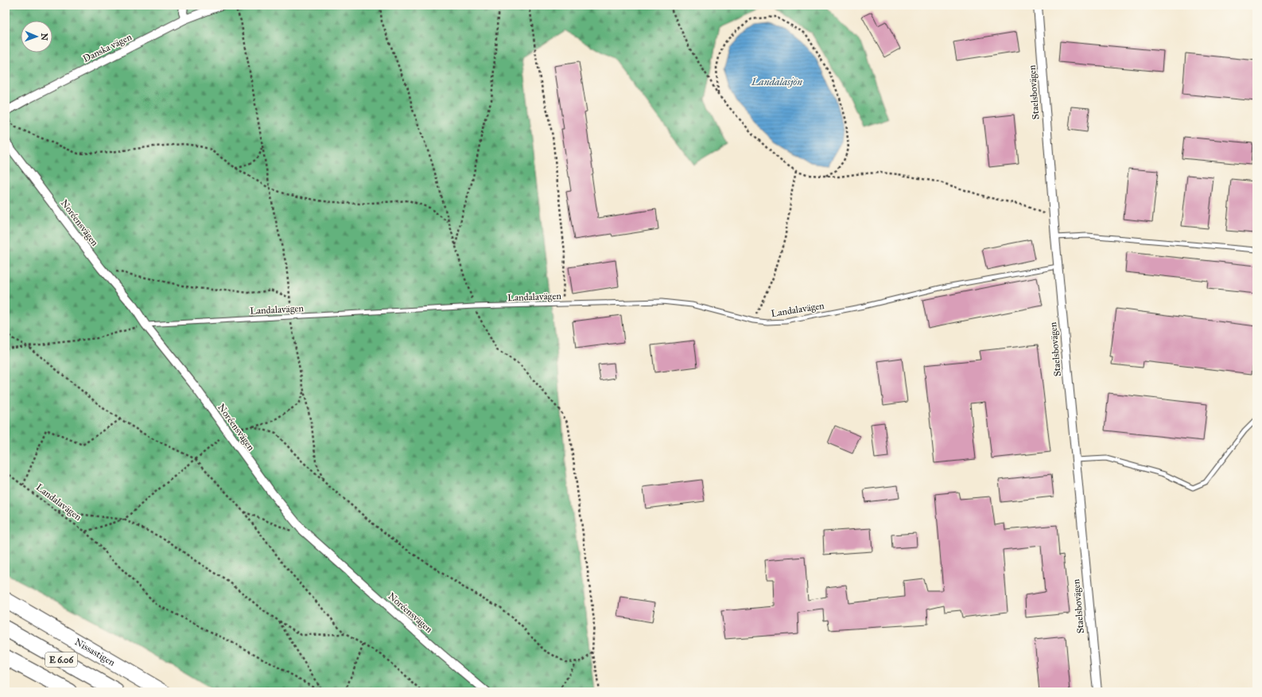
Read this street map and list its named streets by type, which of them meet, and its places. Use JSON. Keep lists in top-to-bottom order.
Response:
{
  "streets": {
    "highway": ["Nissastigen", "E 6.06"],
    "street": ["Danska vägen", "Staelsbovägen", "Noréensvägen"],
    "lane": ["Landalavägen"]
  },
  "crossings": [
    ["Staelsbovägen", "Landalavägen"],
    ["Noréensvägen", "Landalavägen"],
    ["Nissastigen", "E 6.06"]
  ],
  "water": ["Landalasjön"],
  "north": "right"
}
